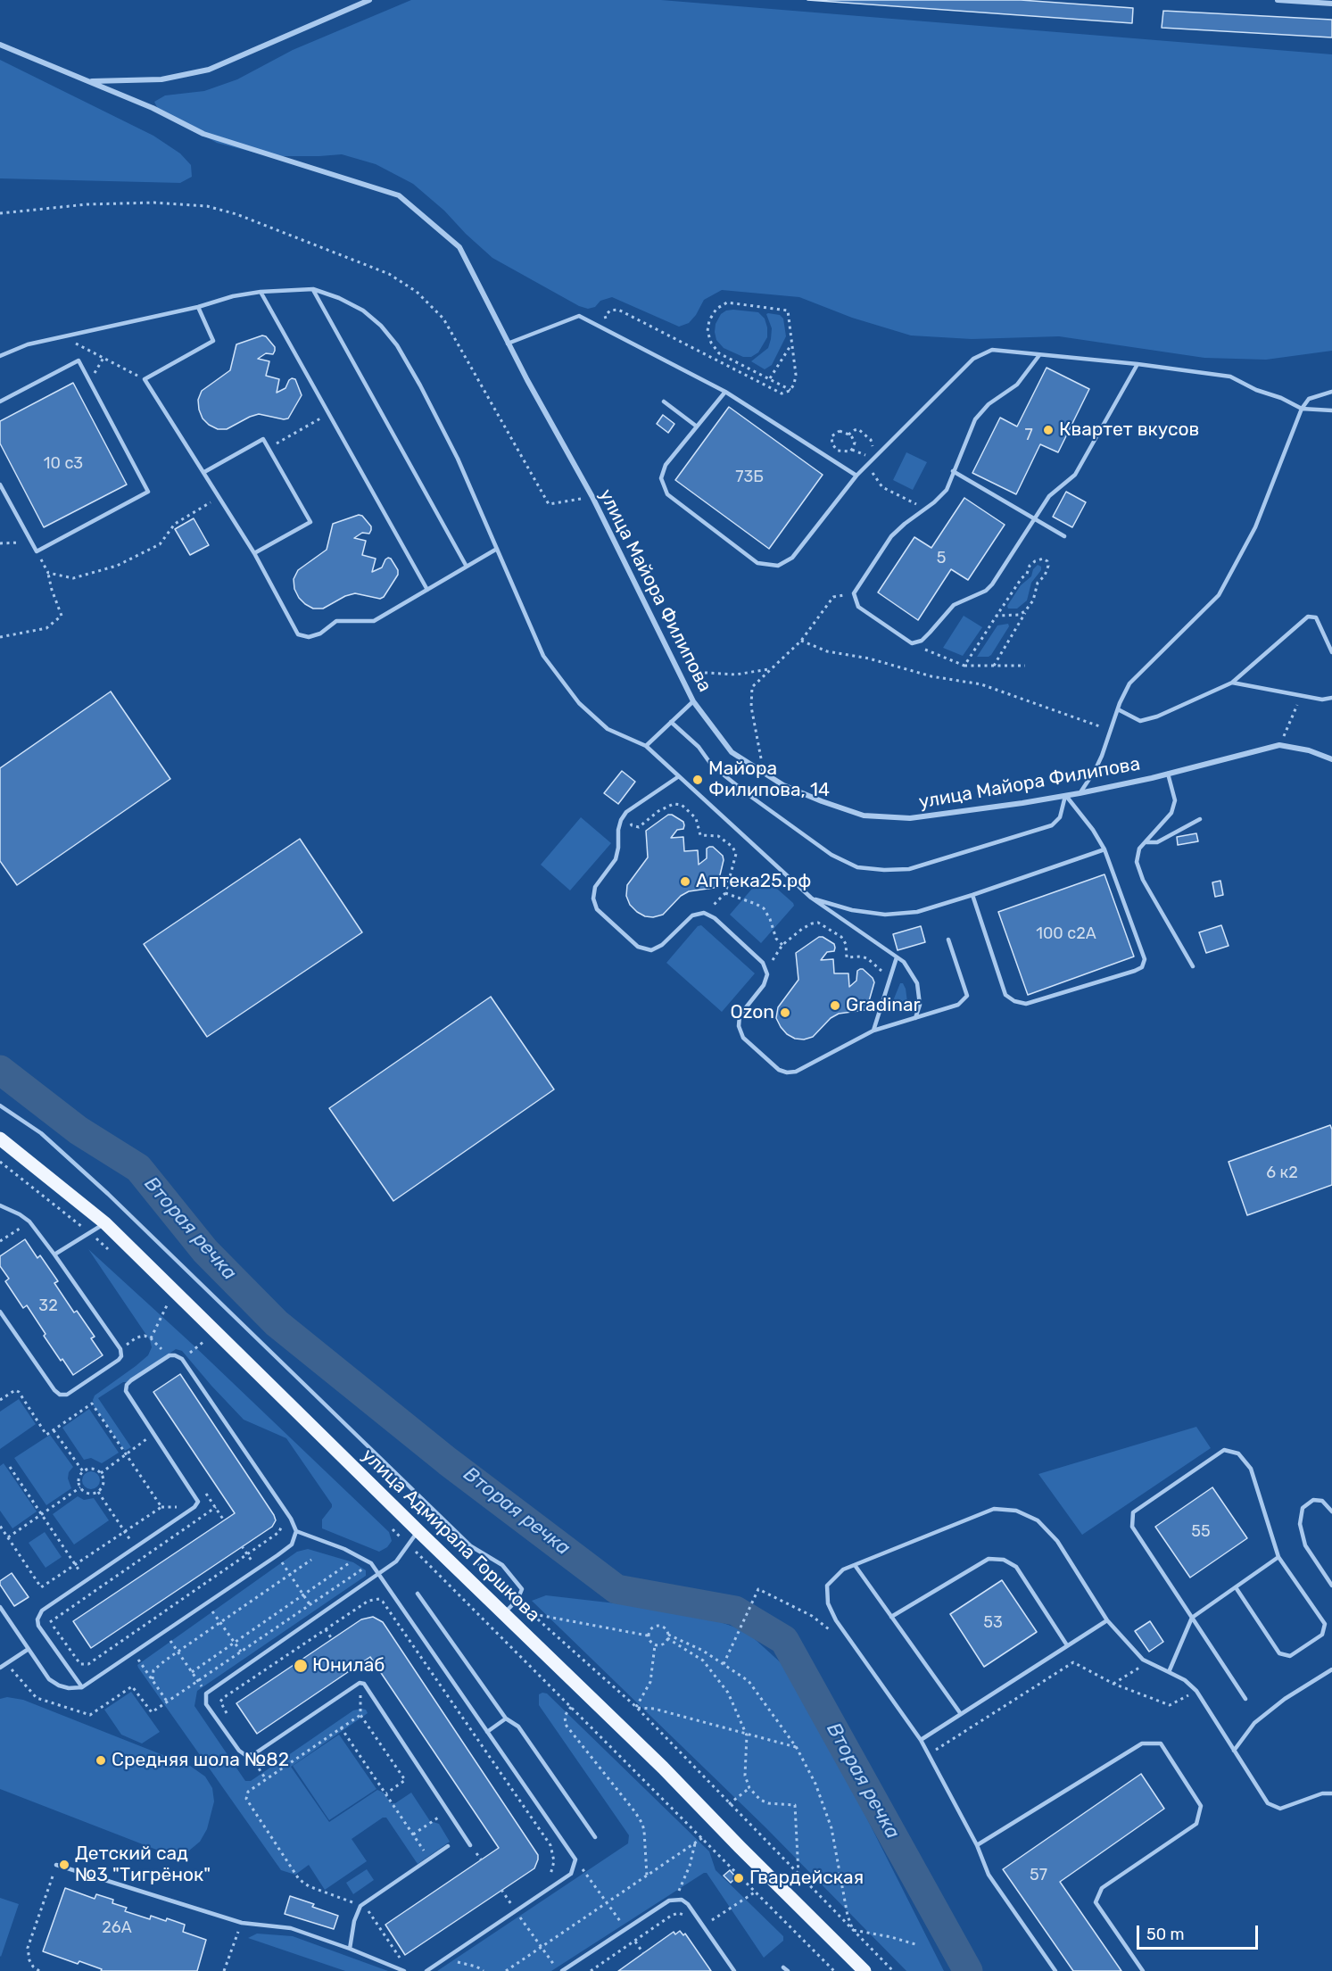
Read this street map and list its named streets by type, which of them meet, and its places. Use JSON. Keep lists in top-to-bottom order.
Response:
{
  "streets": {
    "main road": ["улица Адмирала Горшкова"],
    "street": ["улица Майора Филипова"]
  },
  "water": ["Вторая речка"],
  "places": [
    "Квартет вкусов",
    "Майора Филипова, 14",
    "Аптека25.рф",
    "Gradinar",
    "Ozon",
    "Юнилаб",
    "Средняя шола №82",
    "Детский сад №3 \"Тигрёнок\"",
    "Гвардейская"
  ],
  "house_numbers": [
    "7",
    "10 с3",
    "73Б",
    "5",
    "100 с2А",
    "6 к2",
    "32",
    "55",
    "53",
    "57",
    "26А"
  ],
  "scale_bar": "50 m"
}
